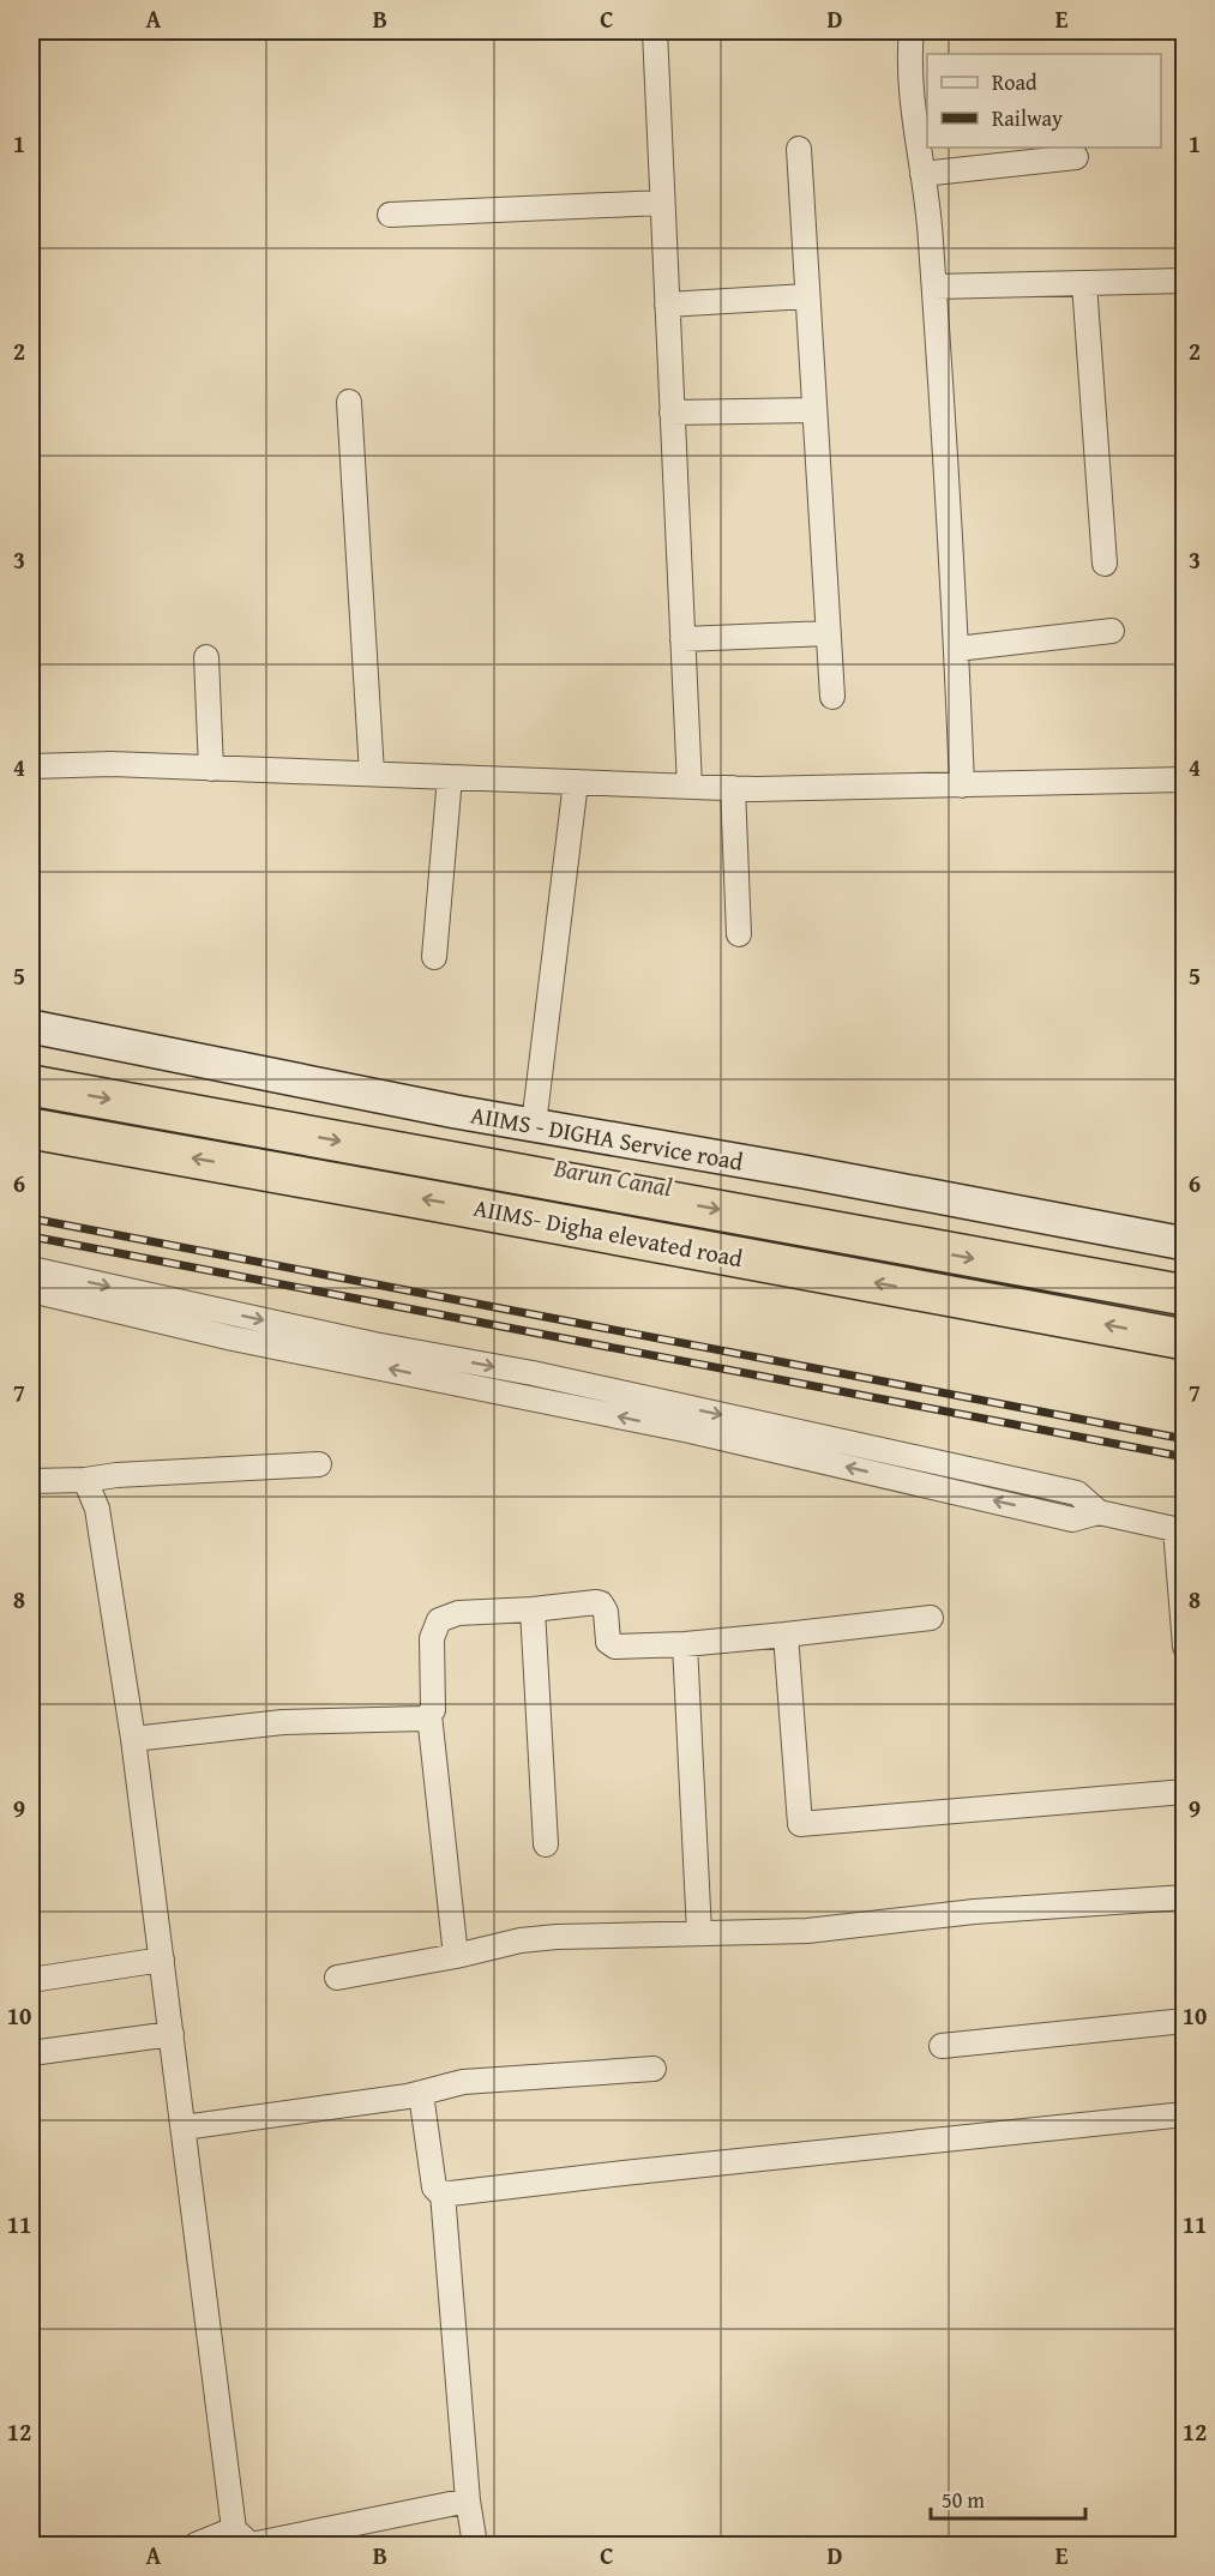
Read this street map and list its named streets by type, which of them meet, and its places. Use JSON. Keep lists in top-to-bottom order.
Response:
{
  "streets": {
    "highway": ["AIIMS- Digha elevated road"],
    "main road": ["AIIMS - DIGHA Service road"]
  },
  "water": ["Barun Canal"],
  "legend": ["Road", "Railway"],
  "scale_bar": "50 m",
  "grid": {
    "columns": [
      "A",
      "B",
      "C",
      "D",
      "E"
    ],
    "rows": [
      "1",
      "2",
      "3",
      "4",
      "5",
      "6",
      "7",
      "8",
      "9",
      "10",
      "11",
      "12"
    ]
  }
}
